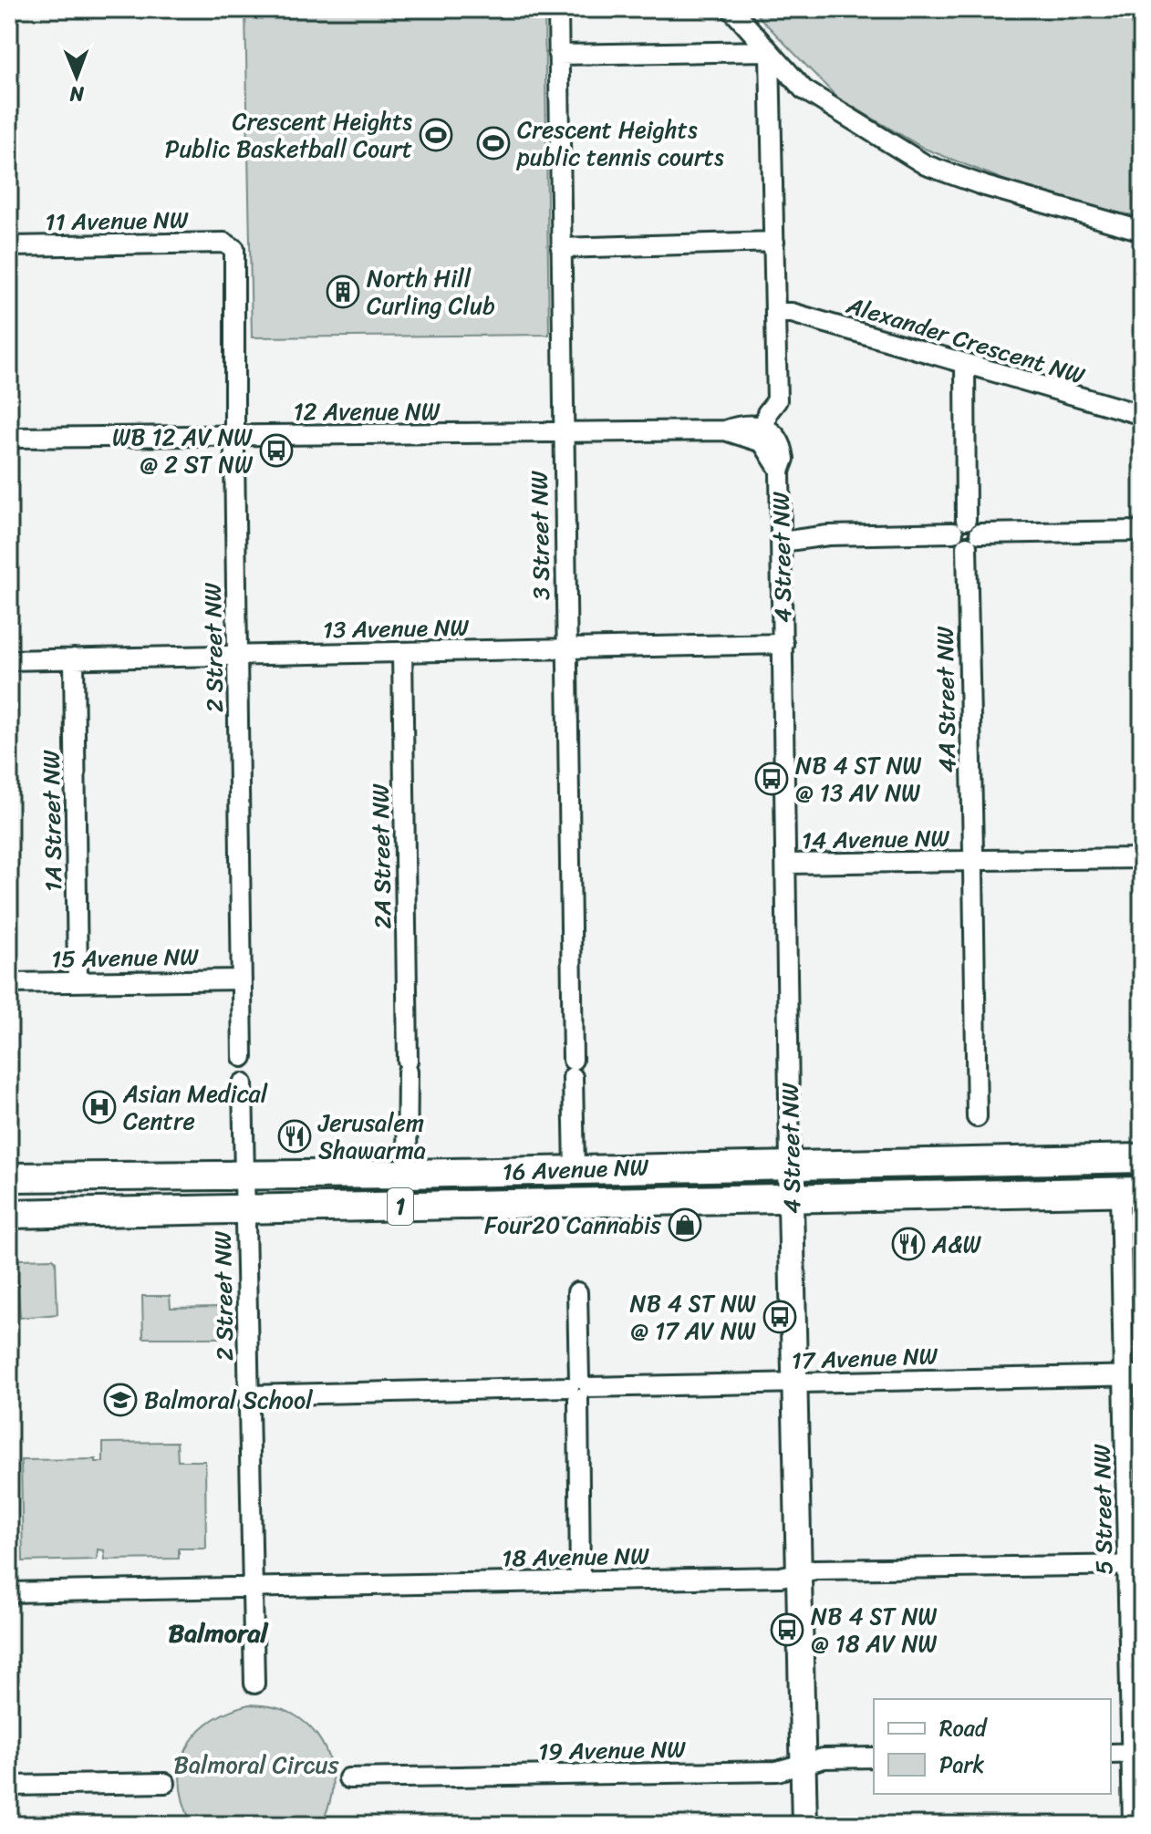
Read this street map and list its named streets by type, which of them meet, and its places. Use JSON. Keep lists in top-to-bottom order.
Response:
{
  "streets": {
    "highway": ["16 Avenue NW", "1"],
    "main road": ["4 Street NW"],
    "street": [
      "11 Avenue NW",
      "Alexander Crescent NW",
      "12 Avenue NW",
      "3 Street NW",
      "13 Avenue NW",
      "2 Street NW",
      "4A Street NW",
      "1A Street NW",
      "14 Avenue NW",
      "2A Street NW",
      "15 Avenue NW",
      "17 Avenue NW",
      "5 Street NW",
      "18 Avenue NW",
      "19 Avenue NW"
    ]
  },
  "crossings": [
    ["11 Avenue NW", "2 Street NW"],
    ["Alexander Crescent NW", "4A Street NW"],
    ["12 Avenue NW", "3 Street NW"],
    ["12 Avenue NW", "4 Street NW"],
    ["12 Avenue NW", "2 Street NW"],
    ["3 Street NW", "13 Avenue NW"],
    ["3 Street NW", "16 Avenue NW"],
    ["4 Street NW", "13 Avenue NW"],
    ["4 Street NW", "14 Avenue NW"],
    ["4 Street NW", "16 Avenue NW"],
    ["4 Street NW", "17 Avenue NW"],
    ["4 Street NW", "18 Avenue NW"],
    ["4 Street NW", "19 Avenue NW"],
    ["13 Avenue NW", "2 Street NW"],
    ["13 Avenue NW", "1A Street NW"],
    ["13 Avenue NW", "2A Street NW"],
    ["2 Street NW", "15 Avenue NW"],
    ["2 Street NW", "16 Avenue NW"],
    ["2 Street NW", "17 Avenue NW"],
    ["2 Street NW", "18 Avenue NW"],
    ["4A Street NW", "14 Avenue NW"],
    ["1A Street NW", "15 Avenue NW"],
    ["2A Street NW", "16 Avenue NW"],
    ["16 Avenue NW", "5 Street NW"],
    ["17 Avenue NW", "5 Street NW"],
    ["5 Street NW", "18 Avenue NW"]
  ],
  "districts": ["Balmoral"],
  "parks": ["Balmoral Circus"],
  "places": {
    "sports": ["Crescent Heights Public Basketball Court", "Crescent Heights public tennis courts"],
    "building": ["North Hill Curling Club"],
    "bus stop": [
      "WB 12 AV NW @ 2 ST NW",
      "NB 4 ST NW @ 13 AV NW",
      "NB 4 ST NW @ 17 AV NW",
      "NB 4 ST NW @ 18 AV NW"
    ],
    "hospital": ["Asian Medical Centre"],
    "restaurant": ["Jerusalem Shawarma", "A&W"],
    "shop": ["Four20 Cannabis"],
    "school or university": ["Balmoral School"]
  },
  "legend": ["Road", "Park"],
  "north": "bottom"
}
